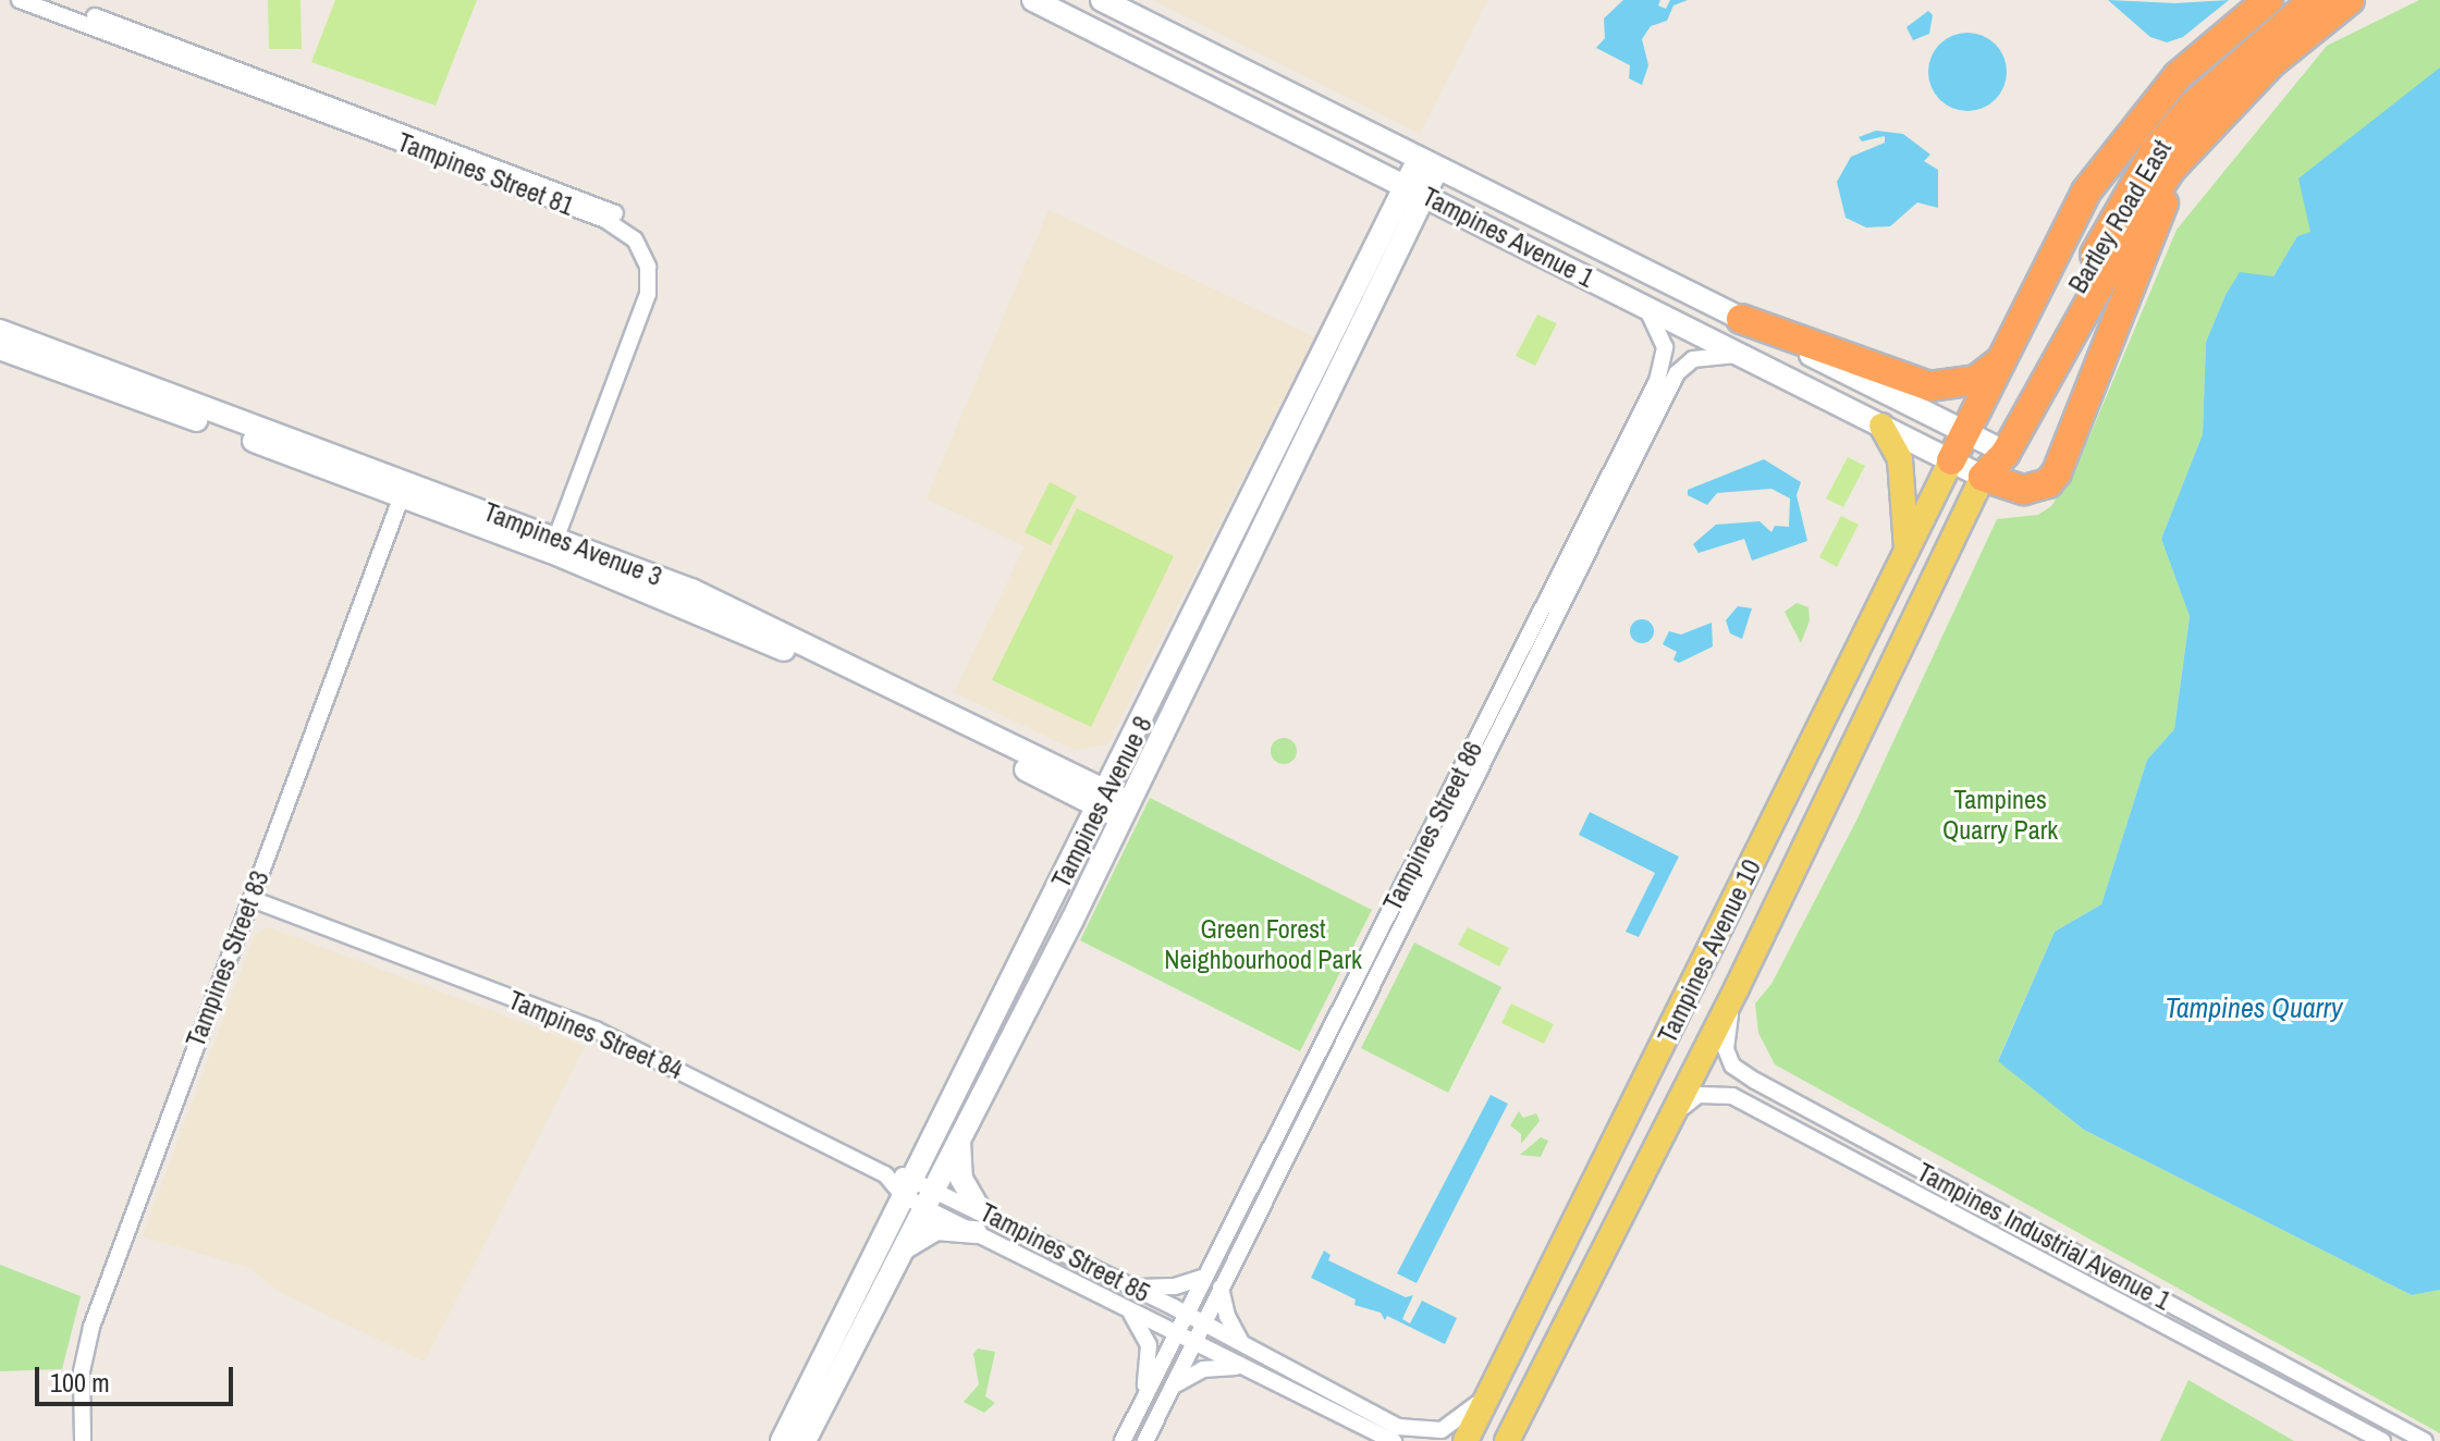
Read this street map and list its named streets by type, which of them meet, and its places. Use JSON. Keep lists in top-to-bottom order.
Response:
{
  "streets": {
    "highway": ["Bartley Road East"],
    "main road": ["Tampines Avenue 10"],
    "street": [
      "Tampines Street 81",
      "Tampines Avenue 1",
      "Tampines Avenue 3",
      "Tampines Avenue 8",
      "Tampines Street 86",
      "Tampines Street 83",
      "Tampines Street 84",
      "Tampines Industrial Avenue 1",
      "Tampines Street 85"
    ]
  },
  "crossings": [
    ["Tampines Street 81", "Tampines Avenue 3"],
    ["Bartley Road East", "Tampines Avenue 1"],
    ["Bartley Road East", "Tampines Avenue 10"],
    ["Tampines Avenue 1", "Tampines Avenue 8"],
    ["Tampines Avenue 1", "Tampines Street 86"],
    ["Tampines Avenue 1", "Tampines Avenue 10"],
    ["Tampines Avenue 3", "Tampines Avenue 8"],
    ["Tampines Avenue 3", "Tampines Street 83"],
    ["Tampines Avenue 8", "Tampines Street 84"],
    ["Tampines Avenue 8", "Tampines Street 85"],
    ["Tampines Street 86", "Tampines Street 85"],
    ["Tampines Avenue 10", "Tampines Industrial Avenue 1"],
    ["Tampines Avenue 10", "Tampines Street 85"],
    ["Tampines Street 83", "Tampines Street 84"],
    ["Tampines Street 84", "Tampines Street 85"]
  ],
  "water": ["Tampines Quarry"],
  "parks": ["Tampines Quarry Park", "Green Forest Neighbourhood Park"],
  "scale_bar": "100 m"
}
